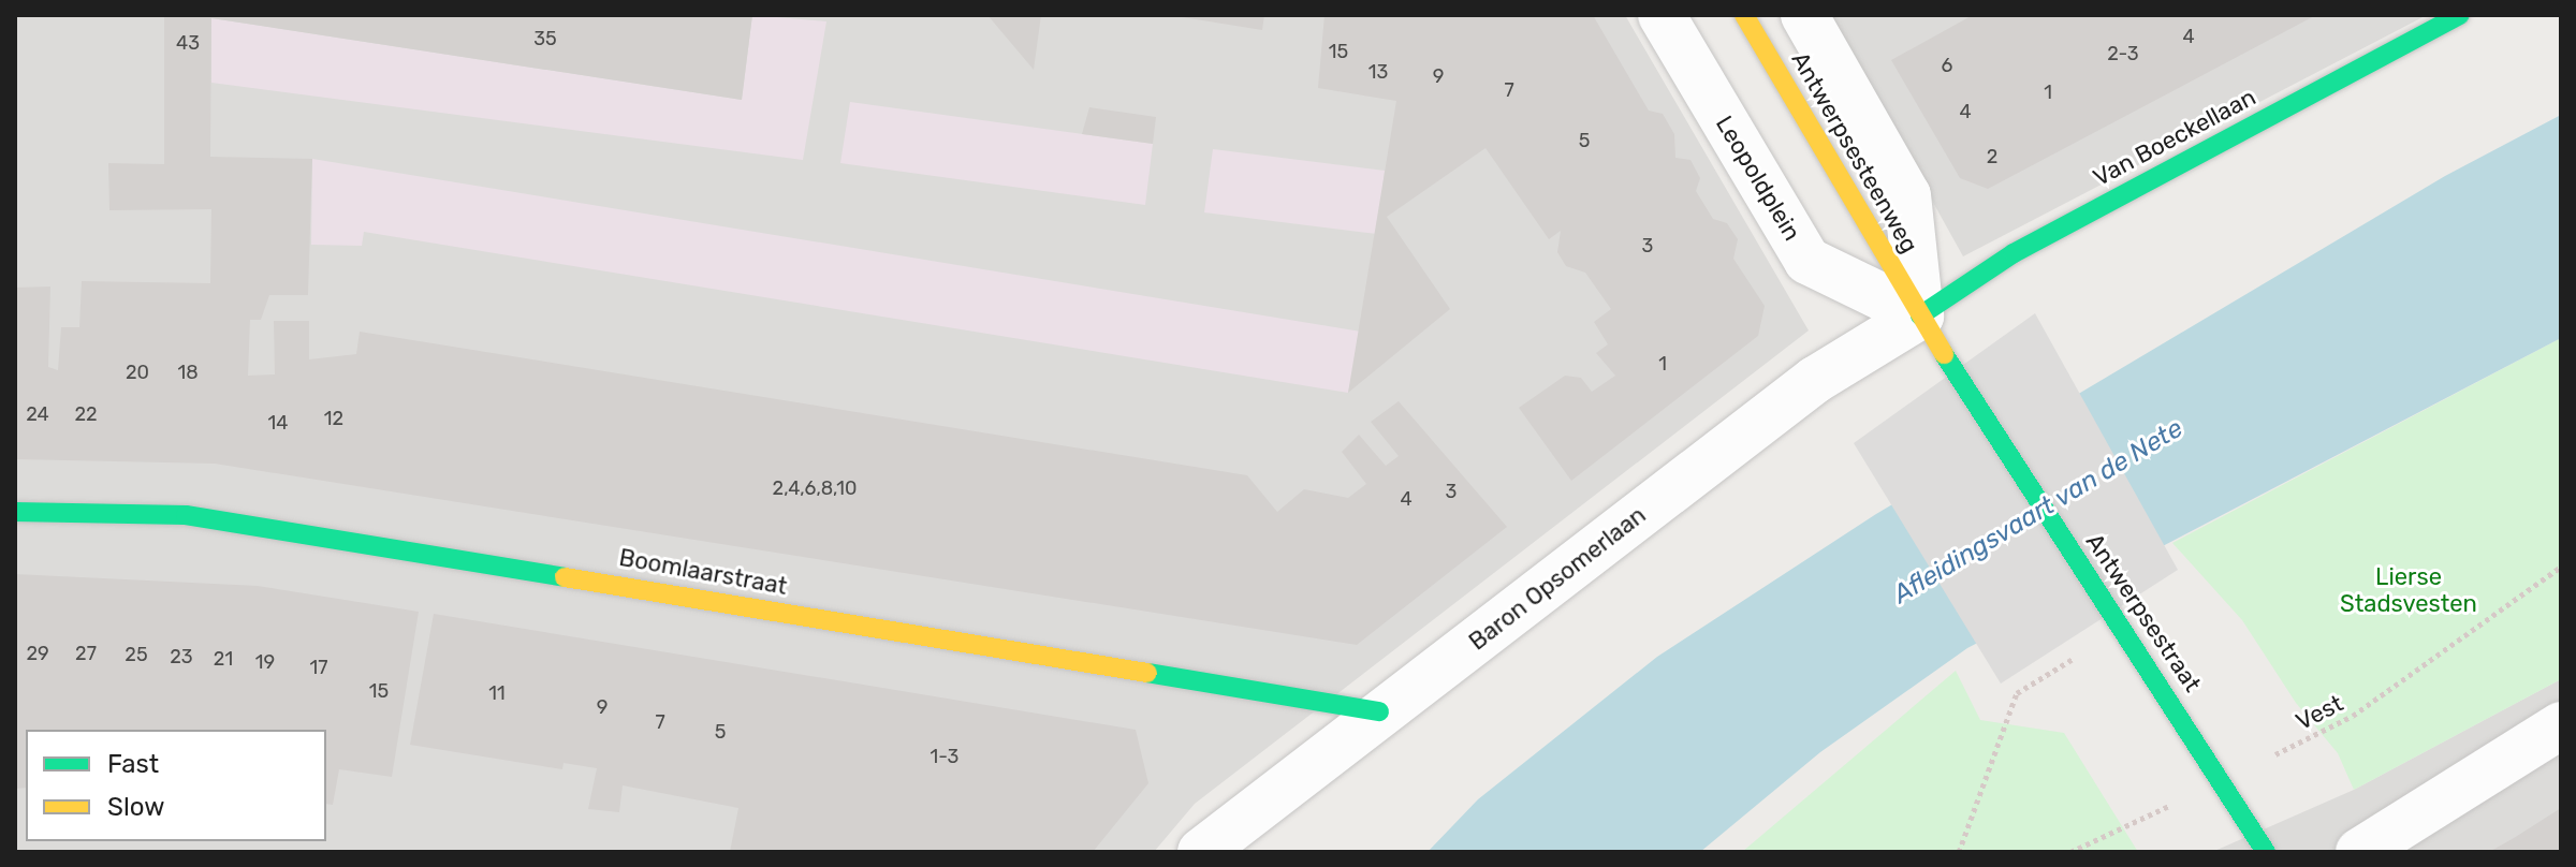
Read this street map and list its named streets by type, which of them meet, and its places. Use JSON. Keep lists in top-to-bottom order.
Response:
{
  "streets": {
    "street": [
      "Van Boeckellaan",
      "Antwerpsesteenweg",
      "Leopoldplein",
      "Boomlaarstraat",
      "Baron Opsomerlaan",
      "Antwerpsestraat"
    ],
    "path": ["Vest"]
  },
  "crossings": [
    ["Van Boeckellaan", "Antwerpsesteenweg"],
    ["Van Boeckellaan", "Leopoldplein"],
    ["Van Boeckellaan", "Baron Opsomerlaan"],
    ["Van Boeckellaan", "Antwerpsestraat"],
    ["Antwerpsesteenweg", "Leopoldplein"],
    ["Antwerpsesteenweg", "Baron Opsomerlaan"],
    ["Antwerpsesteenweg", "Antwerpsestraat"],
    ["Leopoldplein", "Baron Opsomerlaan"],
    ["Leopoldplein", "Antwerpsestraat"],
    ["Boomlaarstraat", "Baron Opsomerlaan"],
    ["Baron Opsomerlaan", "Antwerpsestraat"],
    ["Antwerpsestraat", "Vest"]
  ],
  "water": ["Afleidingsvaart van de Nete"],
  "parks": ["Lierse Stadsvesten"],
  "house_numbers": [
    "4",
    "35",
    "43",
    "15",
    "2-3",
    "6",
    "13",
    "9",
    "7",
    "1",
    "4",
    "5",
    "2",
    "3",
    "1",
    "20",
    "18",
    "24",
    "22",
    "12",
    "14",
    "2,4,6,8,10",
    "3",
    "4",
    "29",
    "27",
    "25",
    "23",
    "21",
    "19",
    "17",
    "15",
    "11",
    "9",
    "7",
    "5",
    "1-3"
  ],
  "legend": ["Fast", "Slow"]
}
